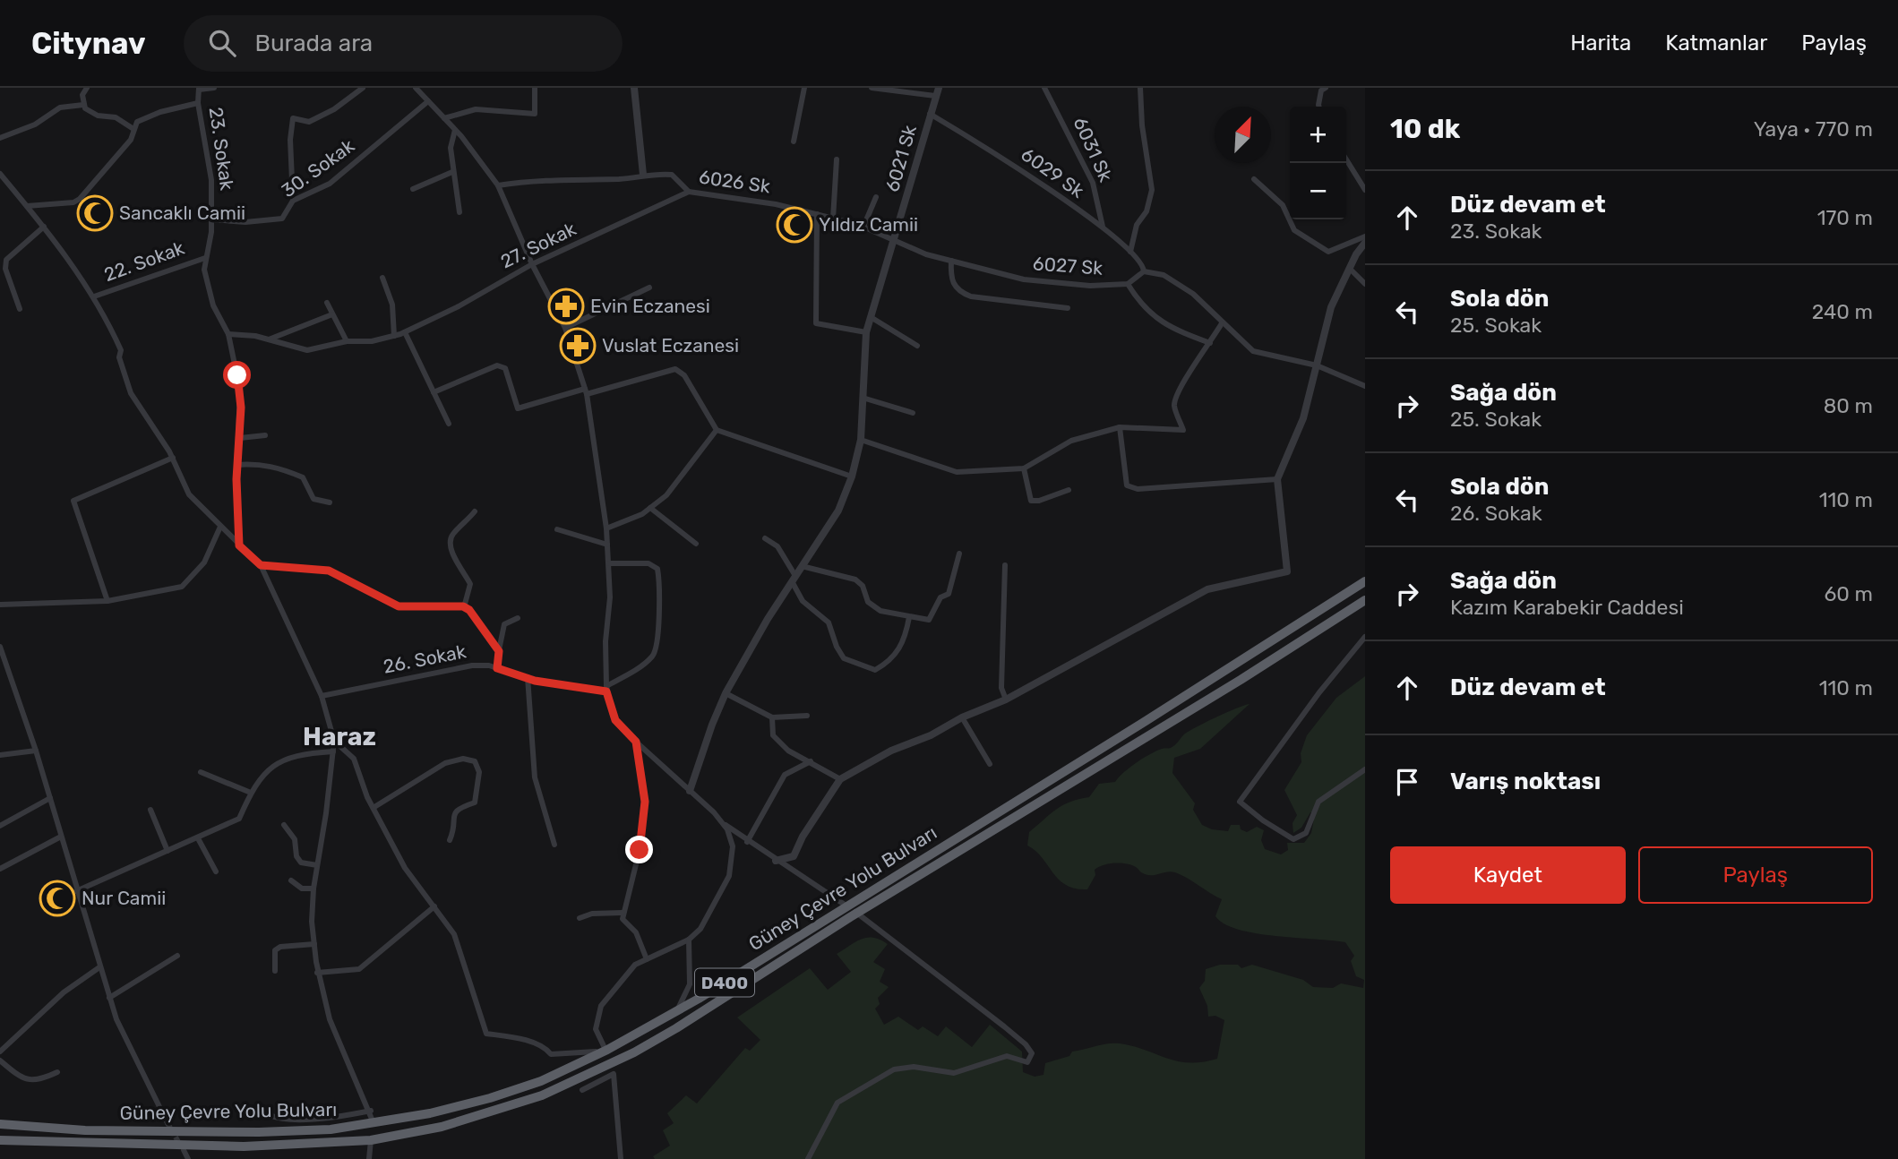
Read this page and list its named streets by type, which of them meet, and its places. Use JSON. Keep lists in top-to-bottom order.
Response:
{
  "streets": {
    "highway": ["Güney Çevre Yolu Bulvarı", "D400"],
    "street": [
      "23. Sokak",
      "6031 Sk",
      "6021 Sk",
      "30. Sokak",
      "6029 Sk",
      "6026 Sk",
      "27. Sokak",
      "22. Sokak",
      "6027 Sk",
      "26. Sokak"
    ]
  },
  "crossings": [
    ["23. Sokak", "30. Sokak"],
    ["23. Sokak", "27. Sokak"],
    ["23. Sokak", "22. Sokak"],
    ["6031 Sk", "6029 Sk"],
    ["6021 Sk", "6029 Sk"],
    ["6021 Sk", "6026 Sk"],
    ["6021 Sk", "6027 Sk"],
    ["6029 Sk", "6027 Sk"],
    ["6026 Sk", "27. Sokak"],
    ["6026 Sk", "6027 Sk"]
  ],
  "districts": ["Haraz"],
  "places": {
    "mosque": ["Sancaklı Camii", "Yıldız Camii", "Nur Camii"],
    "pharmacy": ["Evin Eczanesi", "Vuslat Eczanesi"]
  },
  "north": "top right",
  "page": {
    "header": "Citynav",
    "search": "Burada ara",
    "nav": ["Harita", "Katmanlar", "Paylaş"],
    "heading": ["10 dk", "Yaya · 770 m"],
    "map_buttons": ["+", "−"],
    "list": [
      ["Düz devam et", "23. Sokak", "170 m"],
      ["Sola dön", "25. Sokak", "240 m"],
      ["Sağa dön", "25. Sokak", "80 m"],
      ["Sola dön", "26. Sokak", "110 m"],
      ["Sağa dön", "Kazım Karabekir Caddesi", "60 m"],
      ["Düz devam et", "110 m"],
      "Varış noktası"
    ],
    "buttons": ["Kaydet", "Paylaş"]
  }
}
